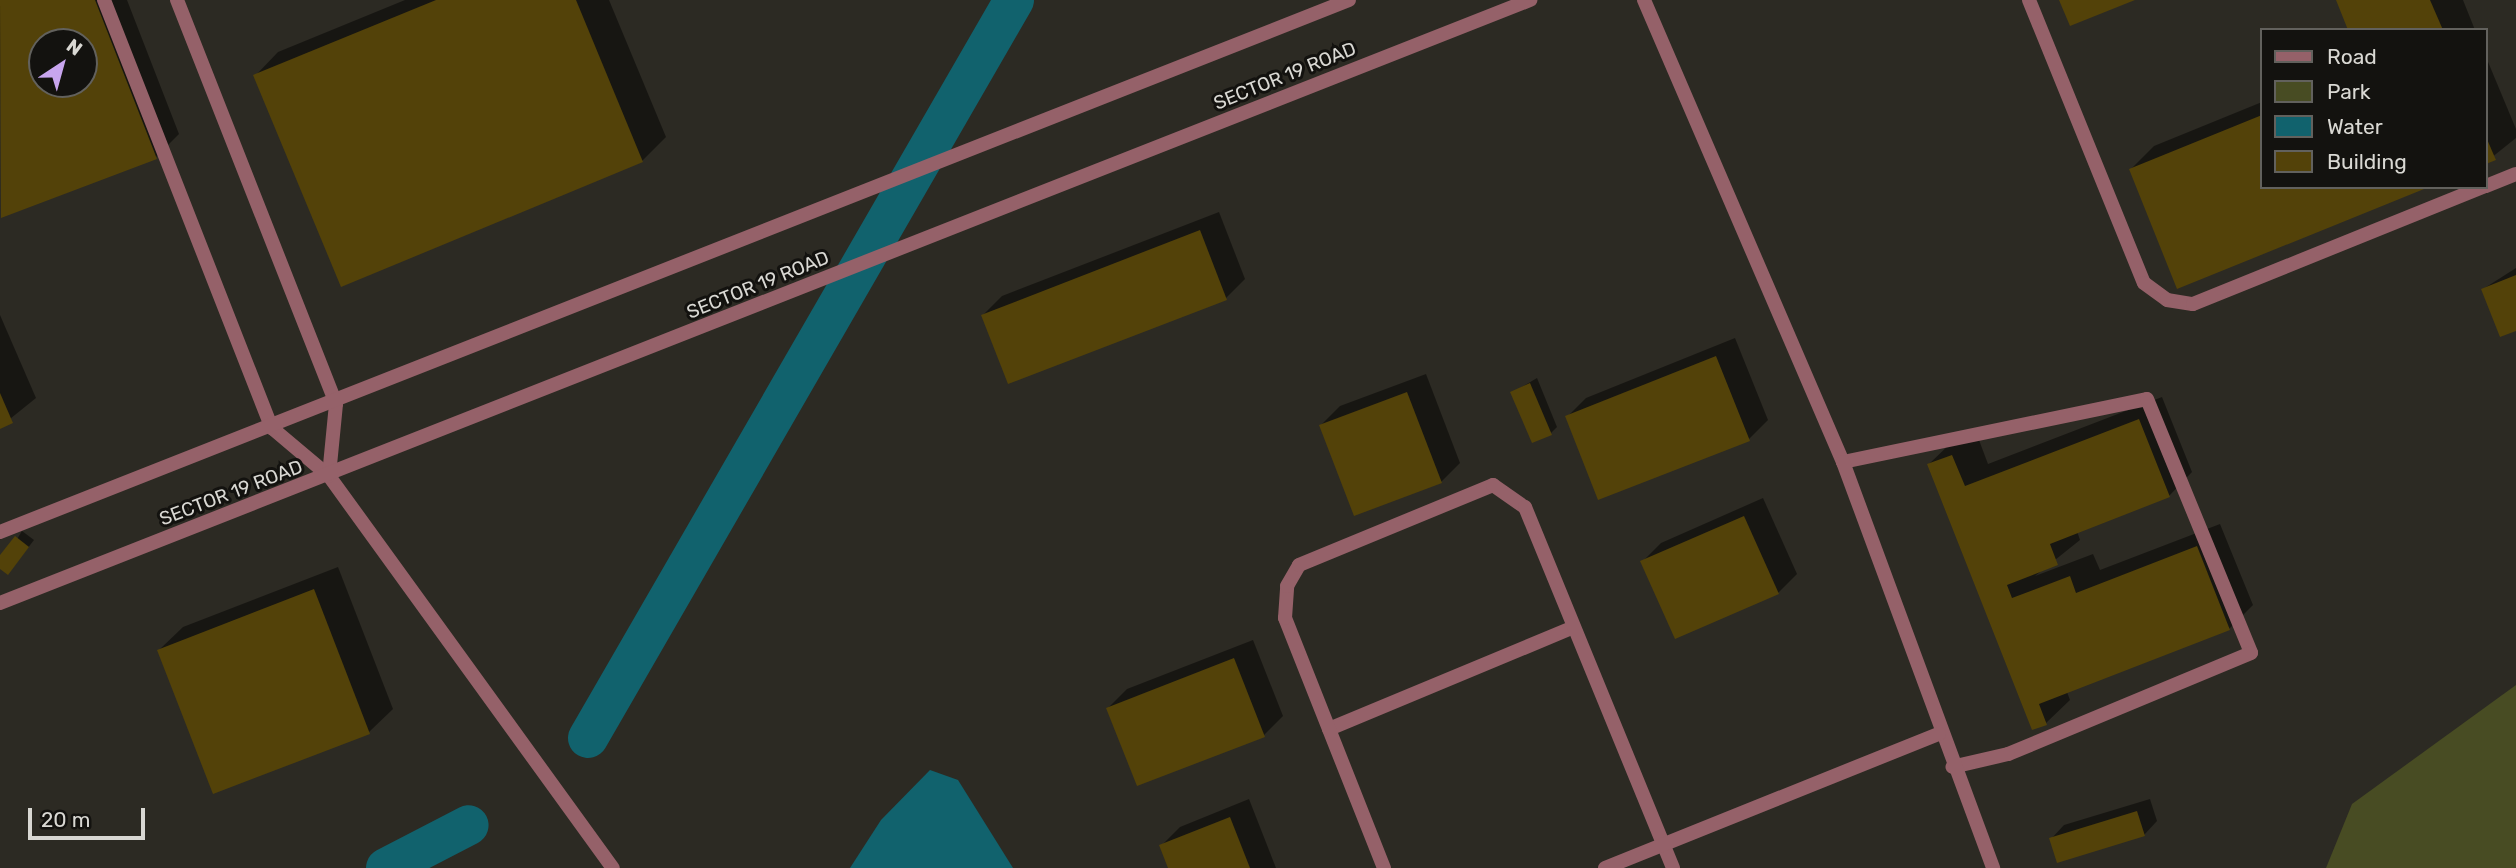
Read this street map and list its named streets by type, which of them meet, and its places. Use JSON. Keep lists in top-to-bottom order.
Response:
{
  "streets": {
    "street": ["SECTOR 19 ROAD"]
  },
  "legend": [
    "Road",
    "Park",
    "Water",
    "Building"
  ],
  "scale_bar": "20 m",
  "north": "top right"
}
